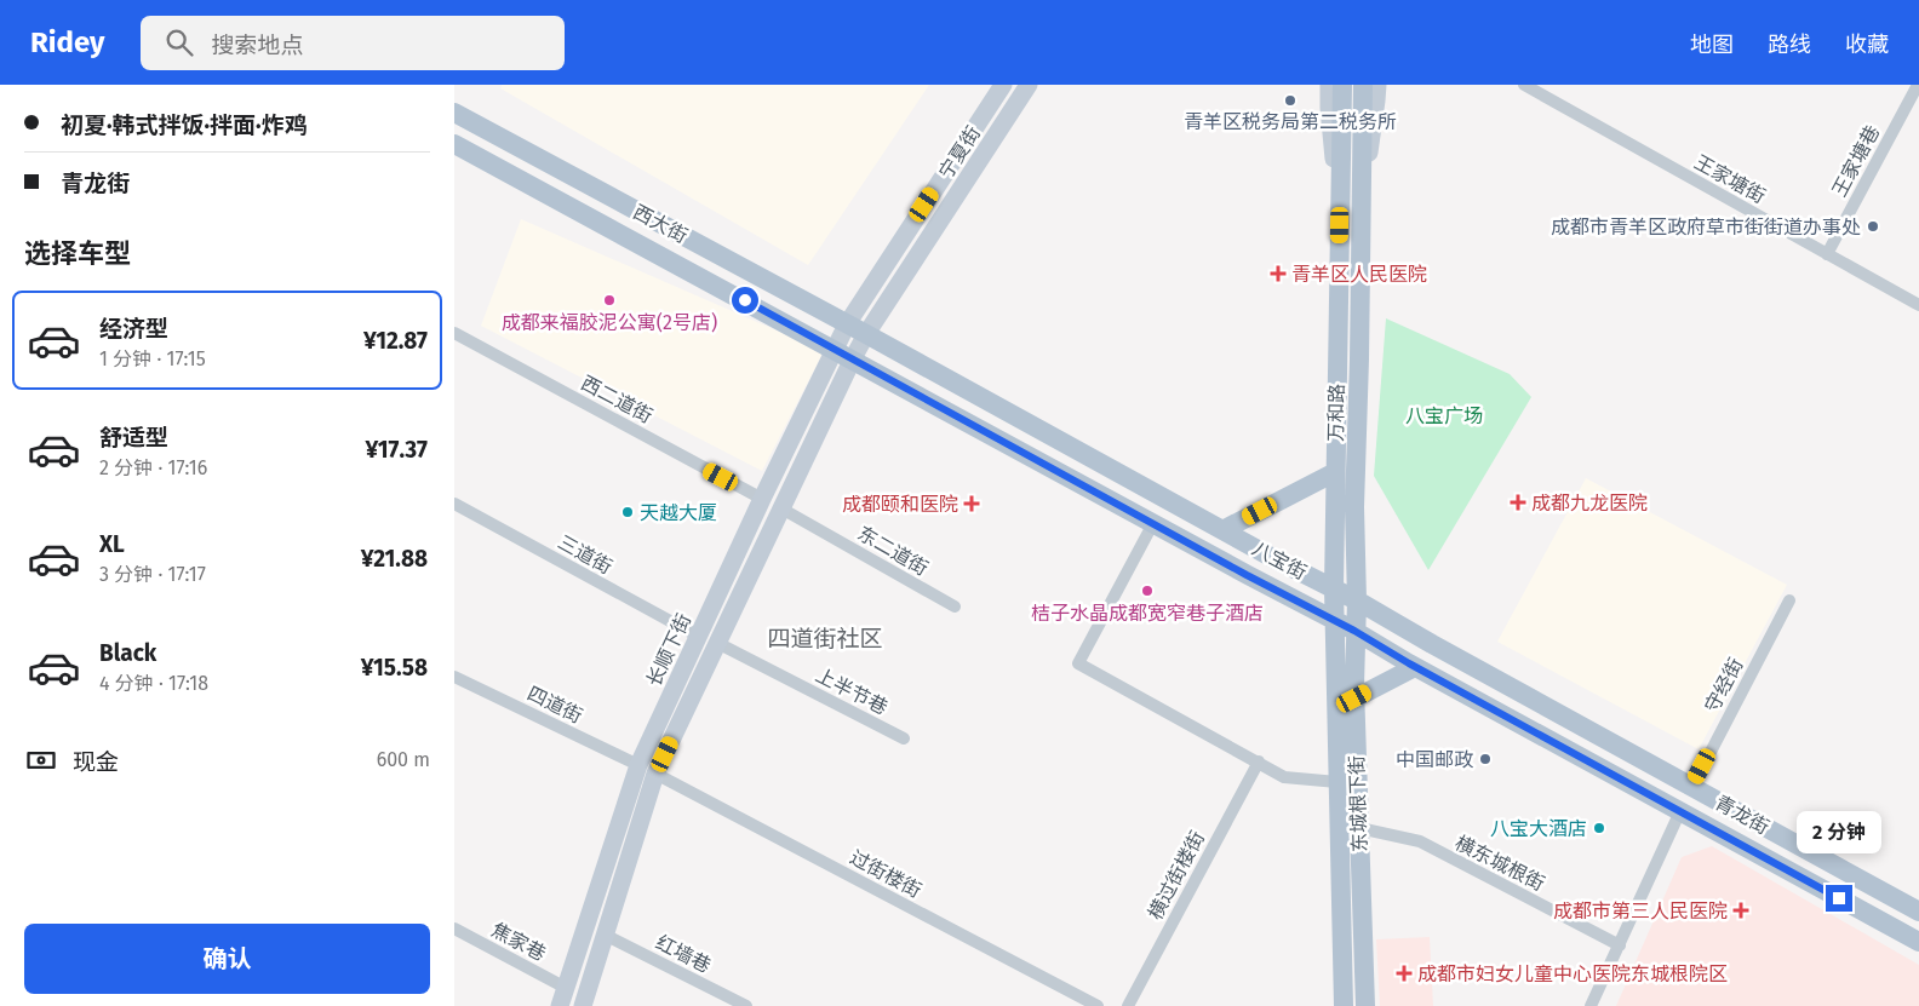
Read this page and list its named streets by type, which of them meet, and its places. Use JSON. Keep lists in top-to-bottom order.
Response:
{
  "streets": {
    "main road": [
      "宁夏街",
      "西大街",
      "万和路",
      "八宝街",
      "长顺下街",
      "东城根下街",
      "青龙街"
    ],
    "street": [
      "王家塘巷",
      "王家塘街",
      "西二道街",
      "东二道街",
      "三道街",
      "守经街",
      "上半节巷",
      "四道街",
      "横东城根街",
      "过街楼街",
      "横过街楼街",
      "焦家巷",
      "红墙巷"
    ]
  },
  "crossings": [
    ["宁夏街", "西大街"],
    ["宁夏街", "八宝街"],
    ["宁夏街", "长顺下街"],
    ["王家塘巷", "王家塘街"],
    ["西大街", "八宝街"],
    ["西大街", "长顺下街"],
    ["西二道街", "长顺下街"],
    ["万和路", "八宝街"],
    ["万和路", "东城根下街"],
    ["三道街", "长顺下街"],
    ["八宝街", "守经街"],
    ["八宝街", "东城根下街"],
    ["八宝街", "青龙街"],
    ["长顺下街", "四道街"],
    ["长顺下街", "焦家巷"],
    ["守经街", "青龙街"],
    ["东城根下街", "横东城根街"]
  ],
  "districts": ["四道街社区"],
  "parks": ["八宝广场"],
  "places": {
    "other": [
      "青羊区税务局第二税务所",
      "成都市青羊区政府草市街街道办事处",
      "成都来福胶泥公寓(2号店)",
      "天越大厦",
      "桔子水晶成都宽窄巷子酒店",
      "中国邮政",
      "八宝大酒店"
    ],
    "health": [
      "青羊区人民医院",
      "成都九龙医院",
      "成都颐和医院",
      "成都市第三人民医院",
      "成都市妇女儿童中心医院东城根院区"
    ]
  },
  "page": {
    "header": "Ridey",
    "search": "搜索地点",
    "nav": ["地图", "路线", "收藏"],
    "banner": ["初夏·韩式拌饭·拌面·炸鸡", "青龙街"],
    "heading": "选择车型",
    "list": [
      {
        "name": "经济型",
        "note": "1 分钟 · 17:15",
        "value": "¥12.87"
      },
      {
        "name": "舒适型",
        "note": "2 分钟 · 17:16",
        "value": "¥17.37"
      },
      {
        "name": "XL",
        "note": "3 分钟 · 17:17",
        "value": "¥21.88"
      },
      {
        "name": "Black",
        "note": "4 分钟 · 17:18",
        "value": "¥15.58"
      }
    ],
    "pay": ["现金", "600 m"],
    "bubble": "2 分钟",
    "buttons": "确认"
  }
}
